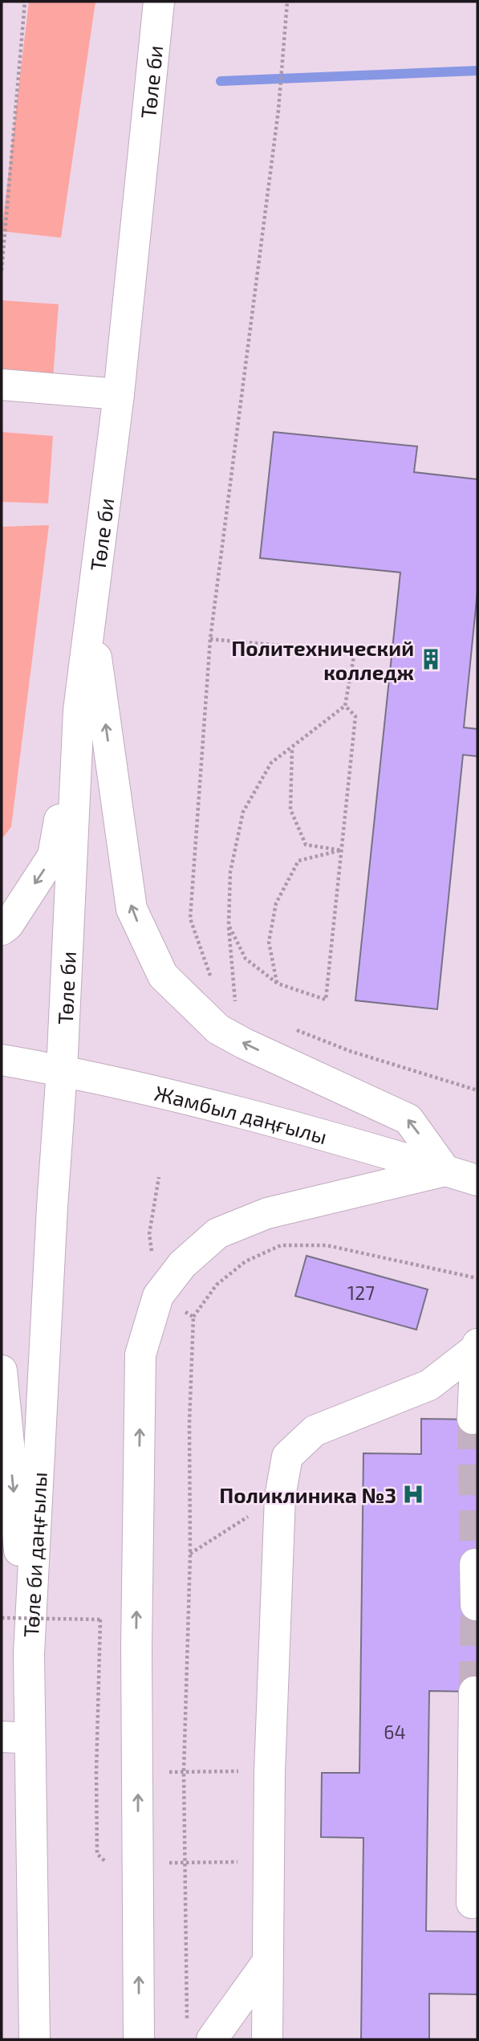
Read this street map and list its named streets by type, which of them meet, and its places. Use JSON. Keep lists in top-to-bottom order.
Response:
{
  "streets": {
    "main road": ["Төле би", "Жамбыл даңғылы", "Төле би даңғылы"]
  },
  "crossings": [
    ["Төле би", "Жамбыл даңғылы"],
    ["Төле би", "Төле би даңғылы"],
    ["Жамбыл даңғылы", "Төле би даңғылы"]
  ],
  "places": {
    "building": ["Политехнический колледж"],
    "hospital": ["Поликлиника №3"]
  },
  "house_numbers": ["127", "64"]
}
